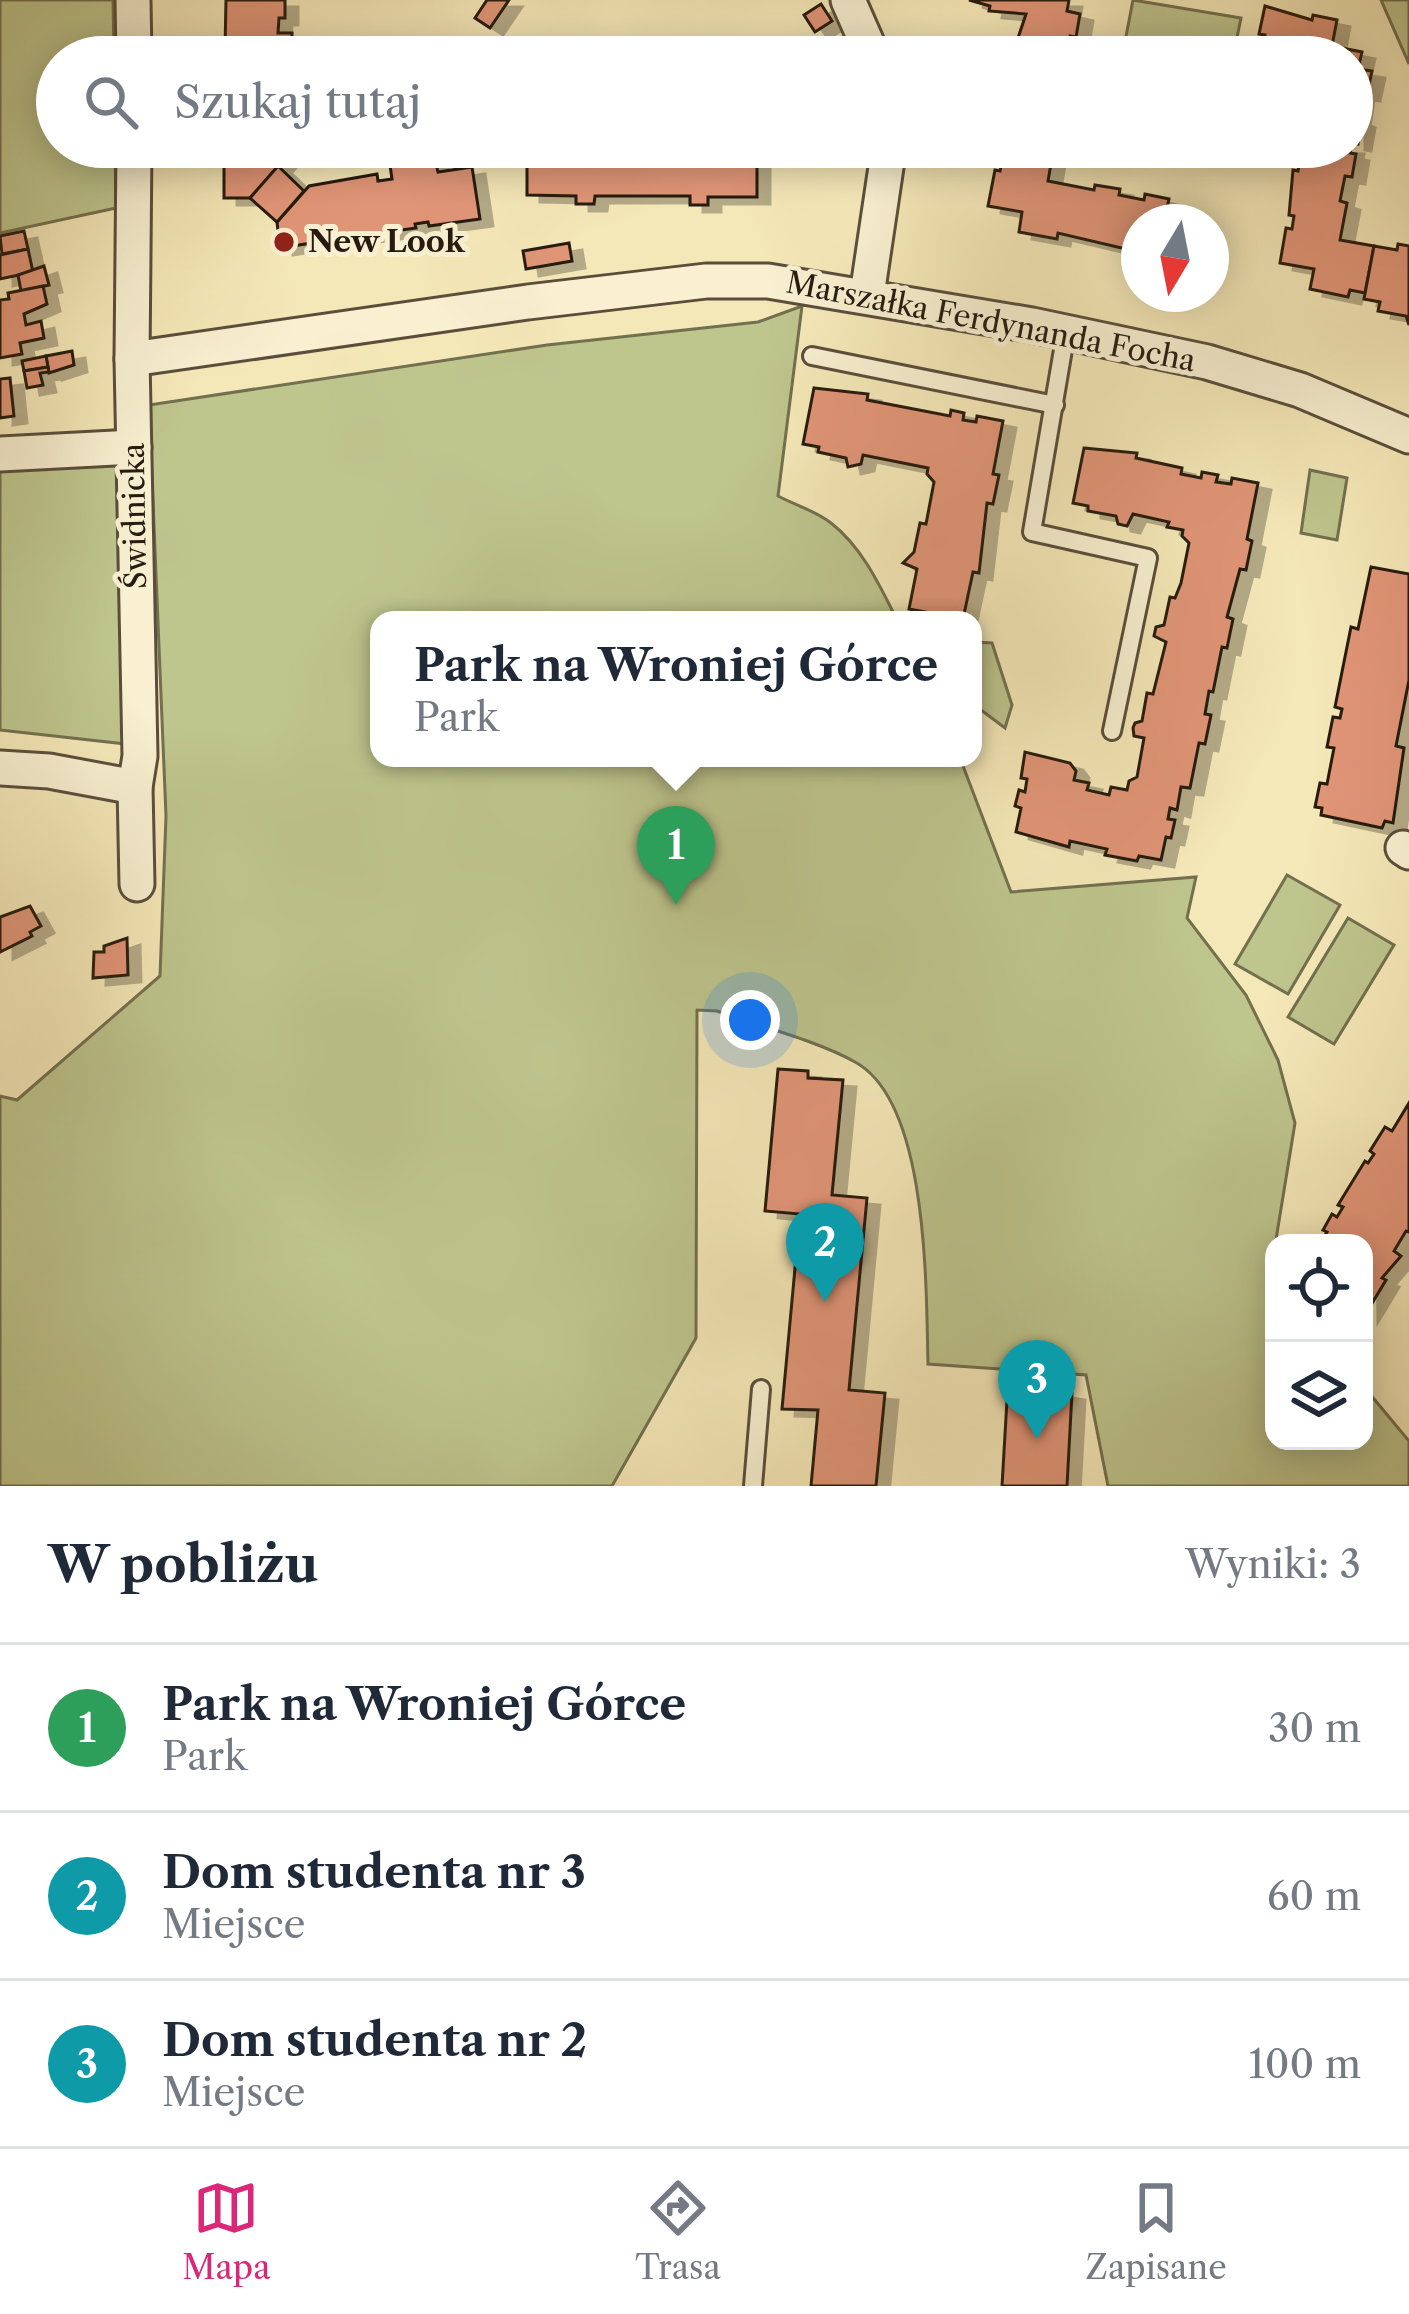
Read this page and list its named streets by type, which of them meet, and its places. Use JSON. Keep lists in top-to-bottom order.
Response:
{
  "streets": {
    "street": ["Marszałka Ferdynanda Focha", "Świdnicka"]
  },
  "crossings": [
    ["Marszałka Ferdynanda Focha", "Świdnicka"]
  ],
  "places": ["New Look"],
  "north": "bottom",
  "page": {
    "search": "Szukaj tutaj",
    "popup": ["Park na Wroniej Górce", "Park"],
    "pins": ["1", "2", "3"],
    "heading": ["W pobliżu", "Wyniki: 3"],
    "list": [
      {
        "mark": "1",
        "name": "Park na Wroniej Górce",
        "note": "Park",
        "value": "30 m"
      },
      {
        "mark": "2",
        "name": "Dom studenta nr 3",
        "note": "Miejsce",
        "value": "60 m"
      },
      {
        "mark": "3",
        "name": "Dom studenta nr 2",
        "note": "Miejsce",
        "value": "100 m"
      }
    ],
    "nav": ["Mapa", "Trasa", "Zapisane"]
  }
}
